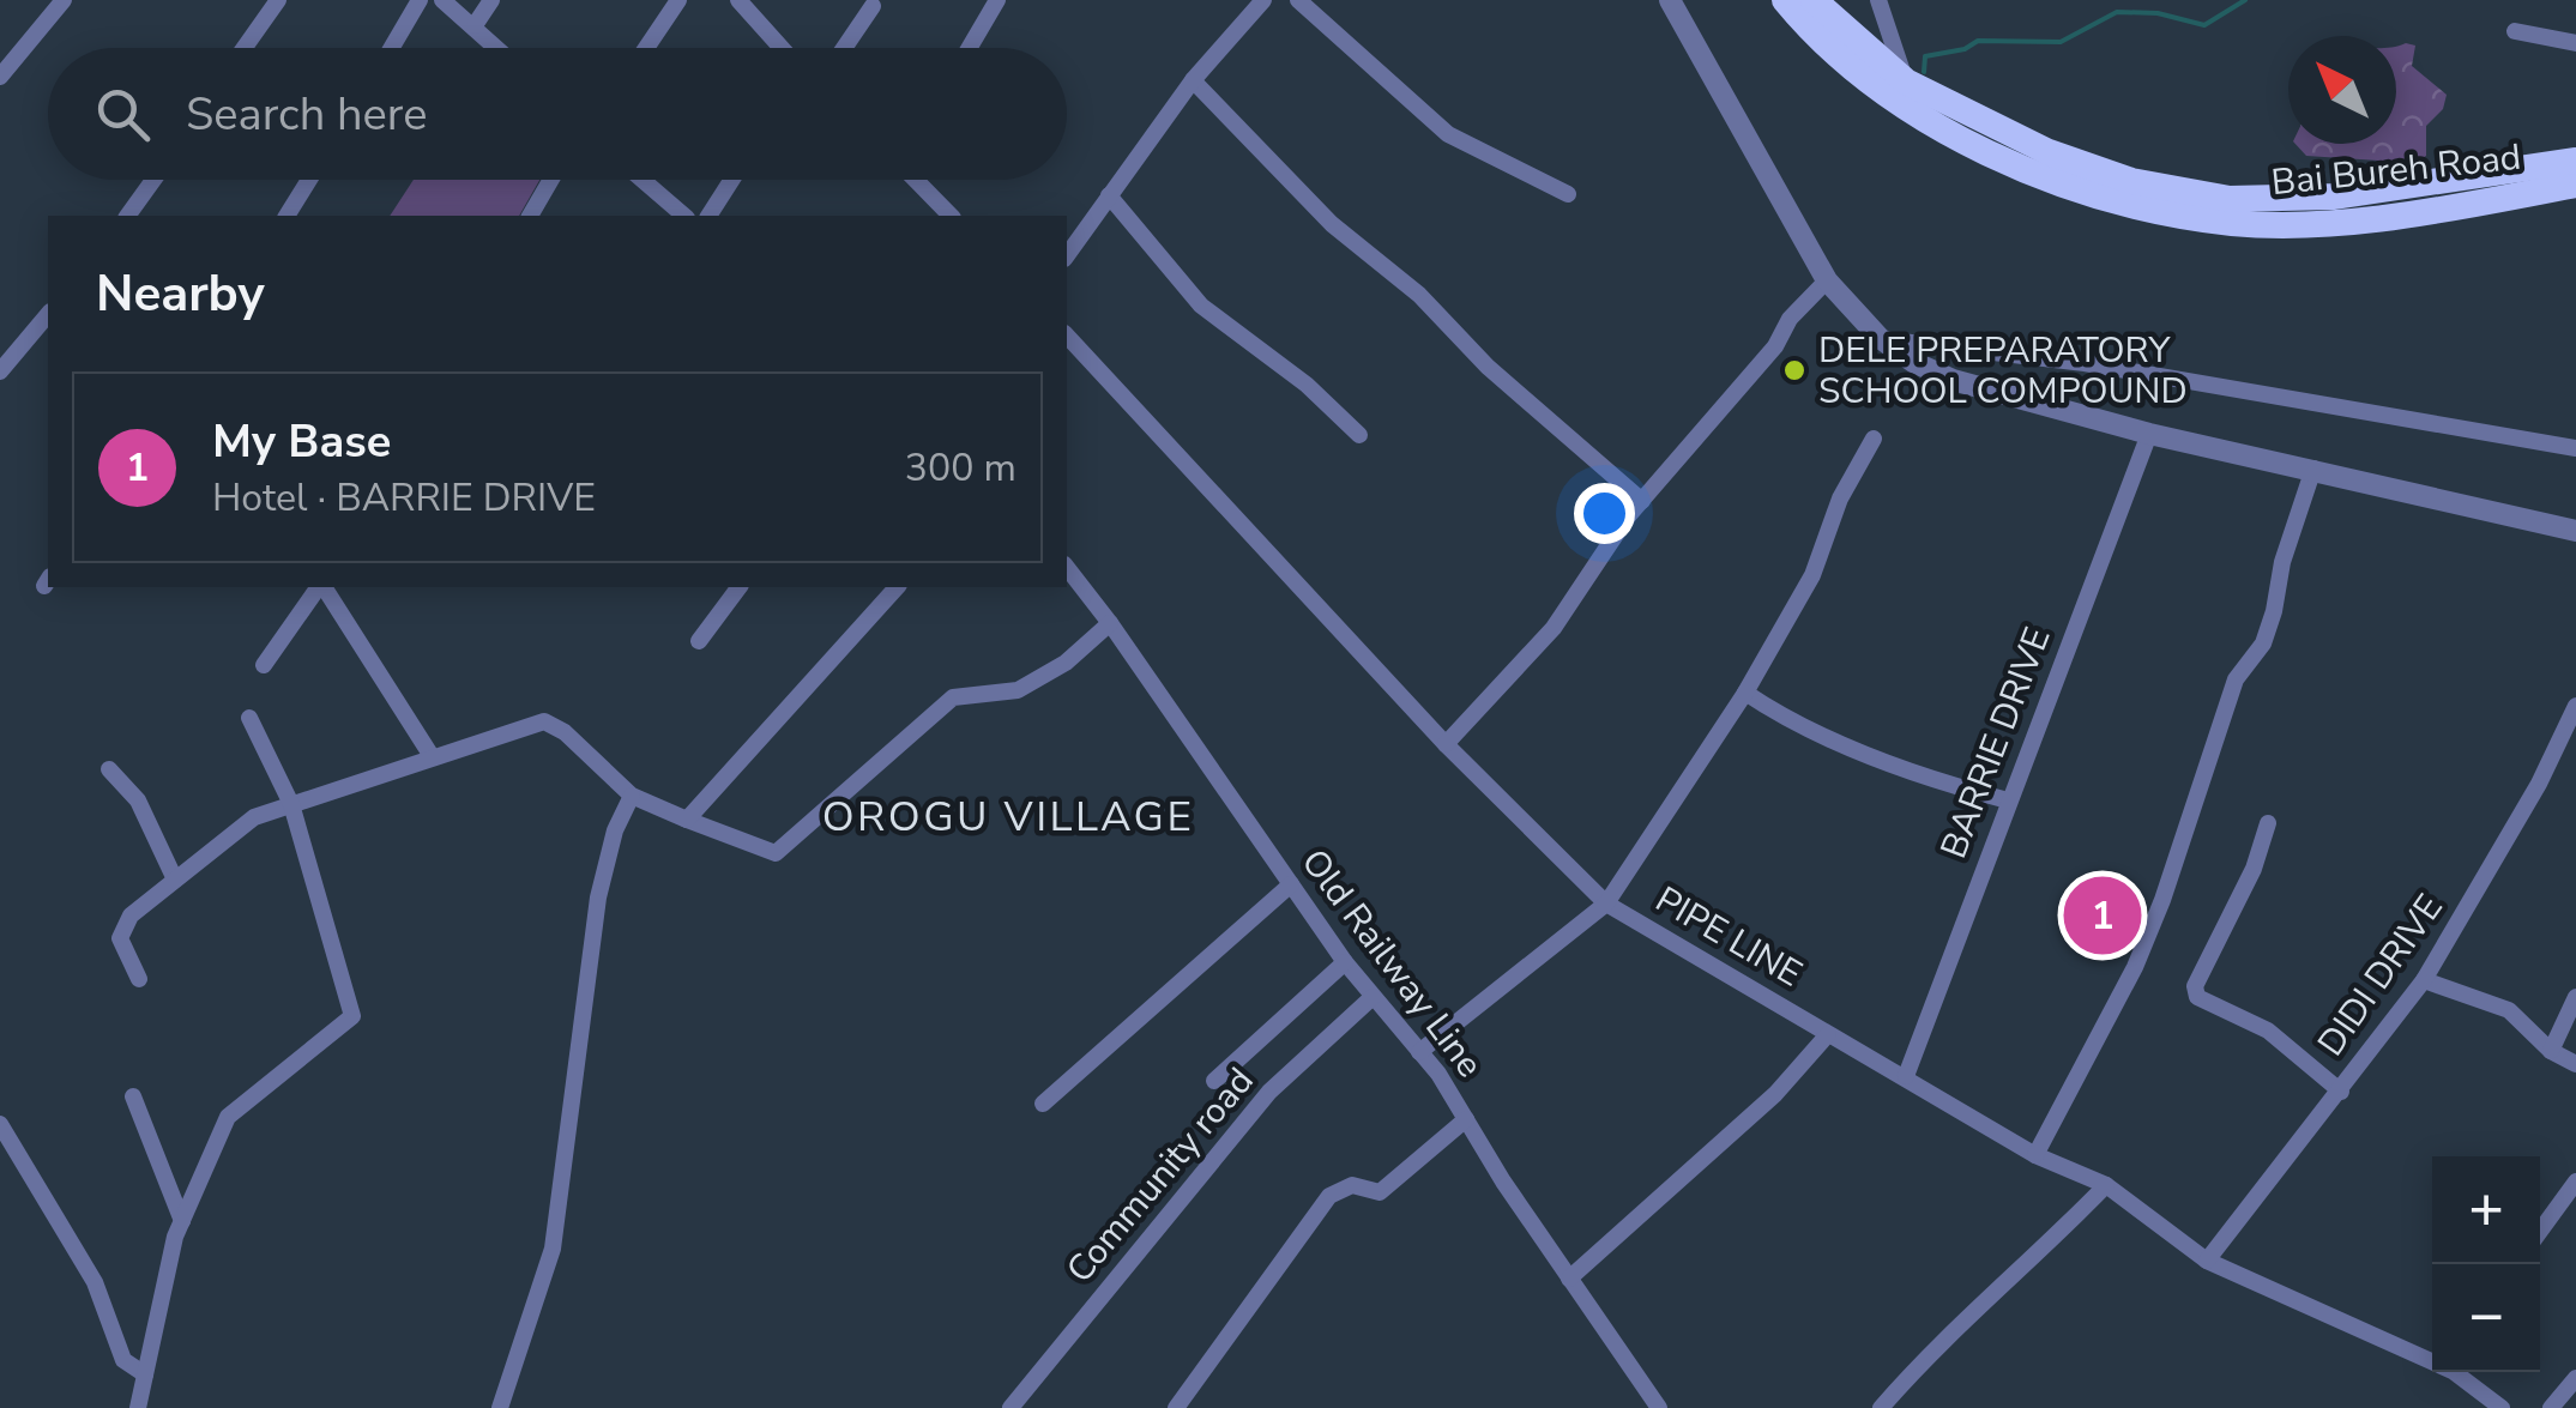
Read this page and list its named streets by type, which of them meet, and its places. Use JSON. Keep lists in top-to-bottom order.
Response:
{
  "streets": {
    "highway": ["Bai Bureh Road"],
    "street": [
      "BARRIE DRIVE",
      "PIPE LINE",
      "Old Railway Line",
      "DIDI DRIVE",
      "Community road"
    ]
  },
  "crossings": [
    ["BARRIE DRIVE", "PIPE LINE"],
    ["PIPE LINE", "DIDI DRIVE"],
    ["Old Railway Line", "Community road"]
  ],
  "districts": ["OROGU VILLAGE"],
  "places": ["DELE PREPARATORY SCHOOL COMPOUND"],
  "north": "top left",
  "page": {
    "search": "Search here",
    "heading": "Nearby",
    "list": [
      {
        "mark": "1",
        "name": "My Base",
        "note": "Hotel · BARRIE DRIVE",
        "value": "300 m"
      }
    ],
    "pins": "1",
    "map_buttons": ["+", "−"]
  }
}
